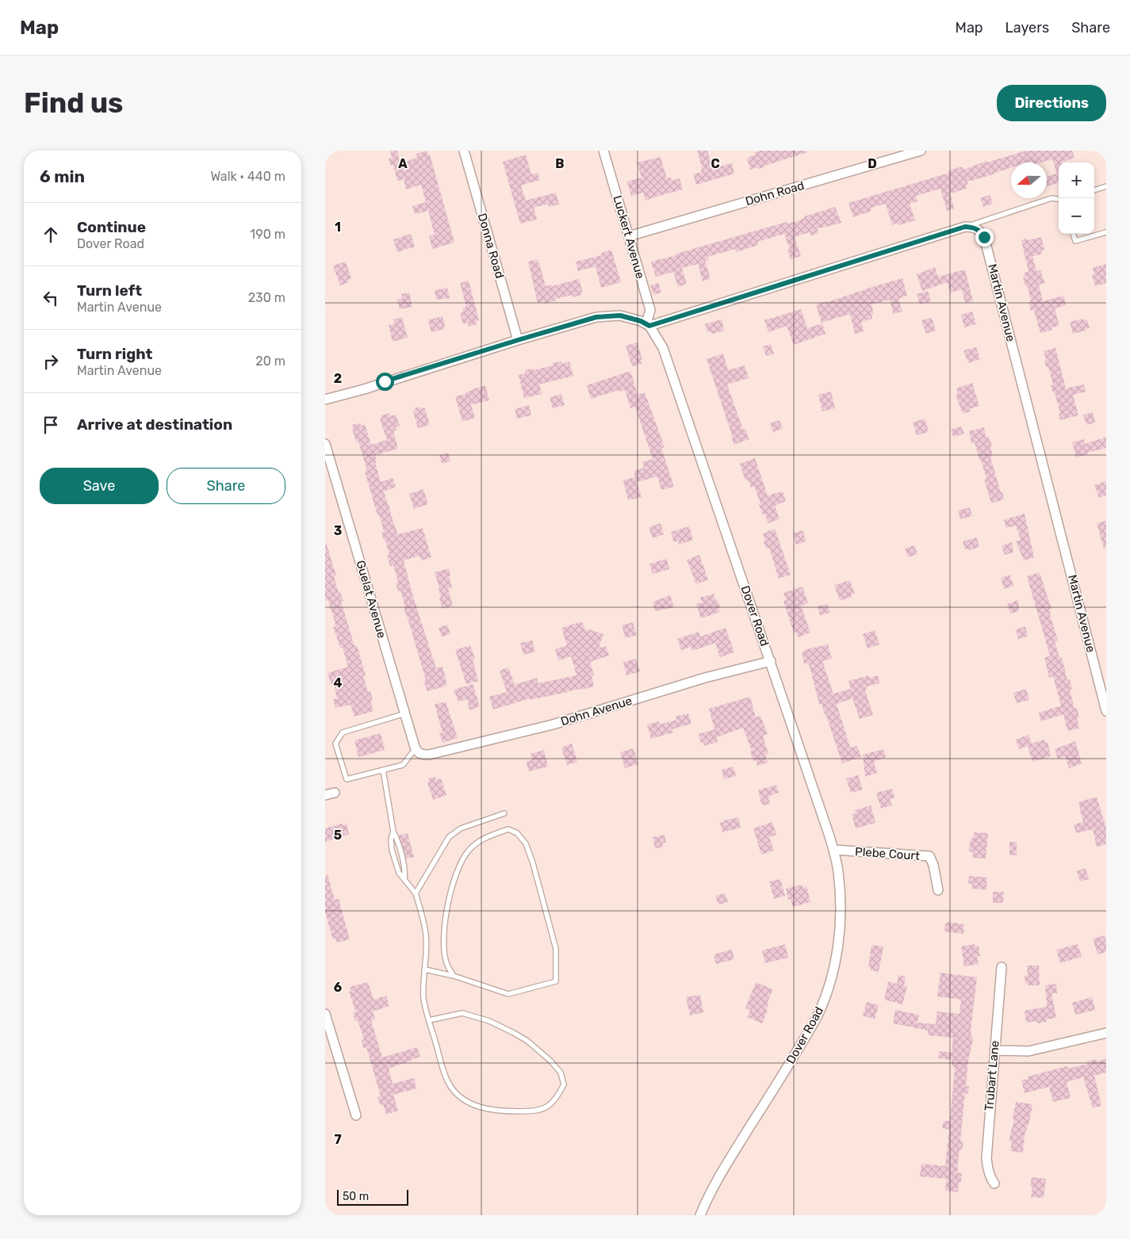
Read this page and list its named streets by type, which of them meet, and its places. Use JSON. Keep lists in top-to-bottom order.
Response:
{
  "streets": {
    "street": [
      "Dohn Road",
      "Luckert Avenue",
      "Donna Road",
      "Martin Avenue",
      "Guelat Avenue",
      "Dover Road",
      "Dohn Avenue",
      "Plebe Court",
      "Trubart Lane"
    ]
  },
  "crossings": [
    ["Dohn Road", "Luckert Avenue"],
    ["Luckert Avenue", "Dover Road"],
    ["Guelat Avenue", "Dohn Avenue"],
    ["Dover Road", "Dohn Avenue"],
    ["Dover Road", "Plebe Court"]
  ],
  "scale_bar": "50 m",
  "north": "left",
  "page": {
    "header": "Map",
    "nav": ["Map", "Layers", "Share"],
    "buttons": [
      "Directions",
      ["Save", "Share"]
    ],
    "title": "Find us",
    "heading": ["6 min", "Walk · 440 m"],
    "map_buttons": ["+", "−"],
    "list": [
      ["Continue", "Dover Road", "190 m"],
      ["Turn left", "Martin Avenue", "230 m"],
      ["Turn right", "Martin Avenue", "20 m"],
      "Arrive at destination"
    ],
    "scale": "50 m"
  },
  "grid": {
    "columns": [
      "A",
      "B",
      "C",
      "D"
    ],
    "rows": [
      "1",
      "2",
      "3",
      "4",
      "5",
      "6",
      "7"
    ]
  }
}
